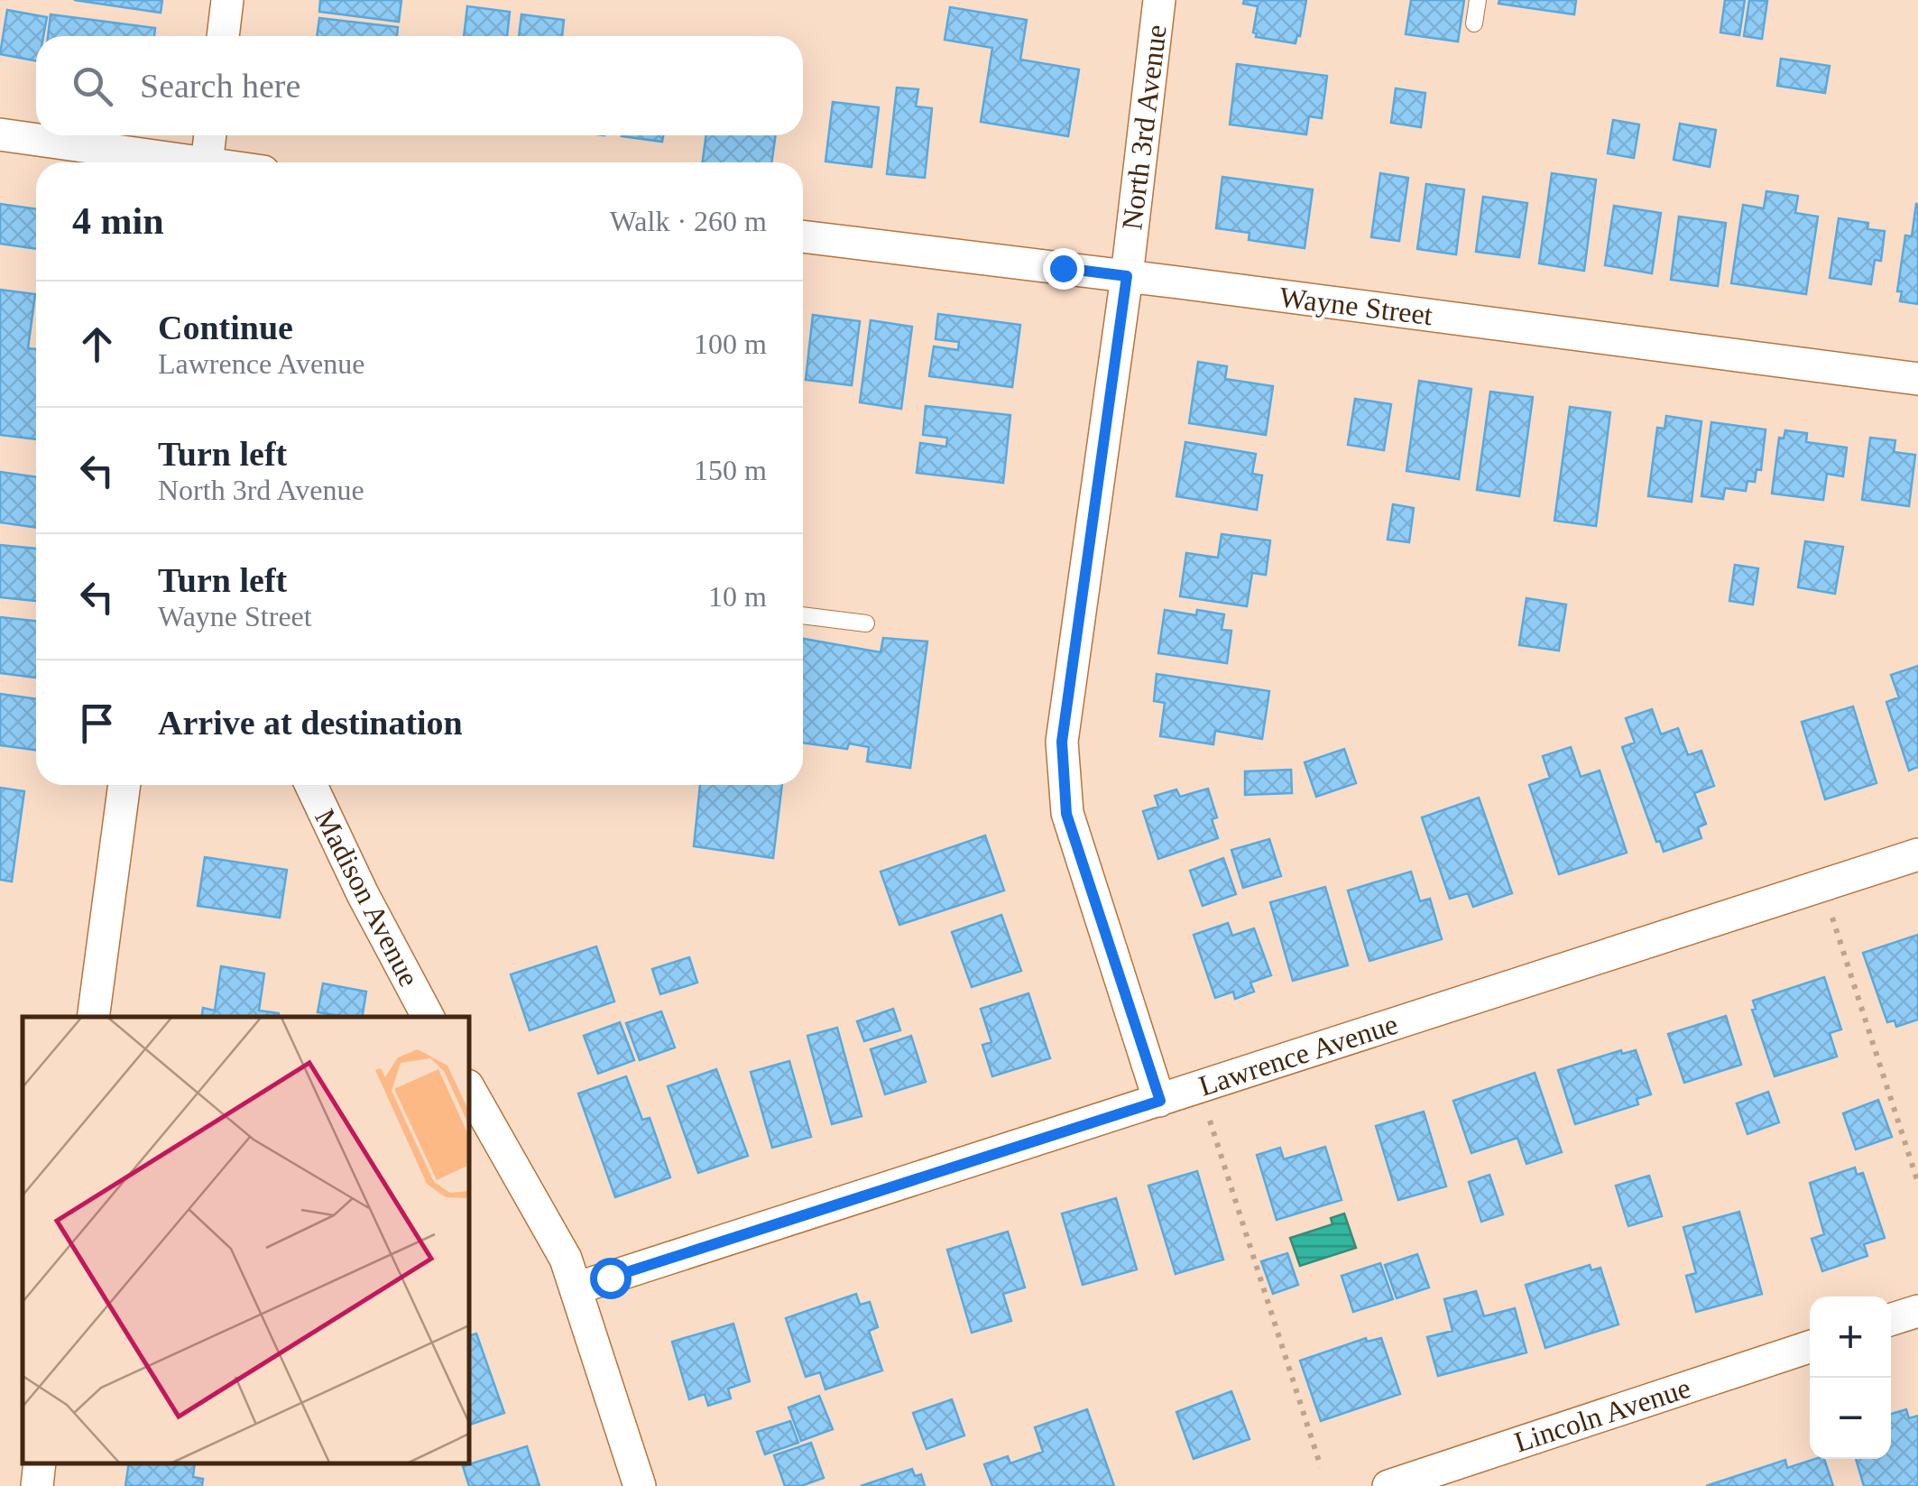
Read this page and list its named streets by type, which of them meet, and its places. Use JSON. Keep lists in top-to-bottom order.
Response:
{
  "streets": {
    "street": [
      "North 3rd Avenue",
      "Wayne Street",
      "Madison Avenue",
      "Lawrence Avenue",
      "Lincoln Avenue"
    ]
  },
  "crossings": [
    ["North 3rd Avenue", "Wayne Street"],
    ["North 3rd Avenue", "Lawrence Avenue"]
  ],
  "page": {
    "search": "Search here",
    "heading": ["4 min", "Walk · 260 m"],
    "list": [
      ["Continue", "Lawrence Avenue", "100 m"],
      ["Turn left", "North 3rd Avenue", "150 m"],
      ["Turn left", "Wayne Street", "10 m"],
      "Arrive at destination"
    ],
    "map_buttons": ["+", "−"]
  }
}
